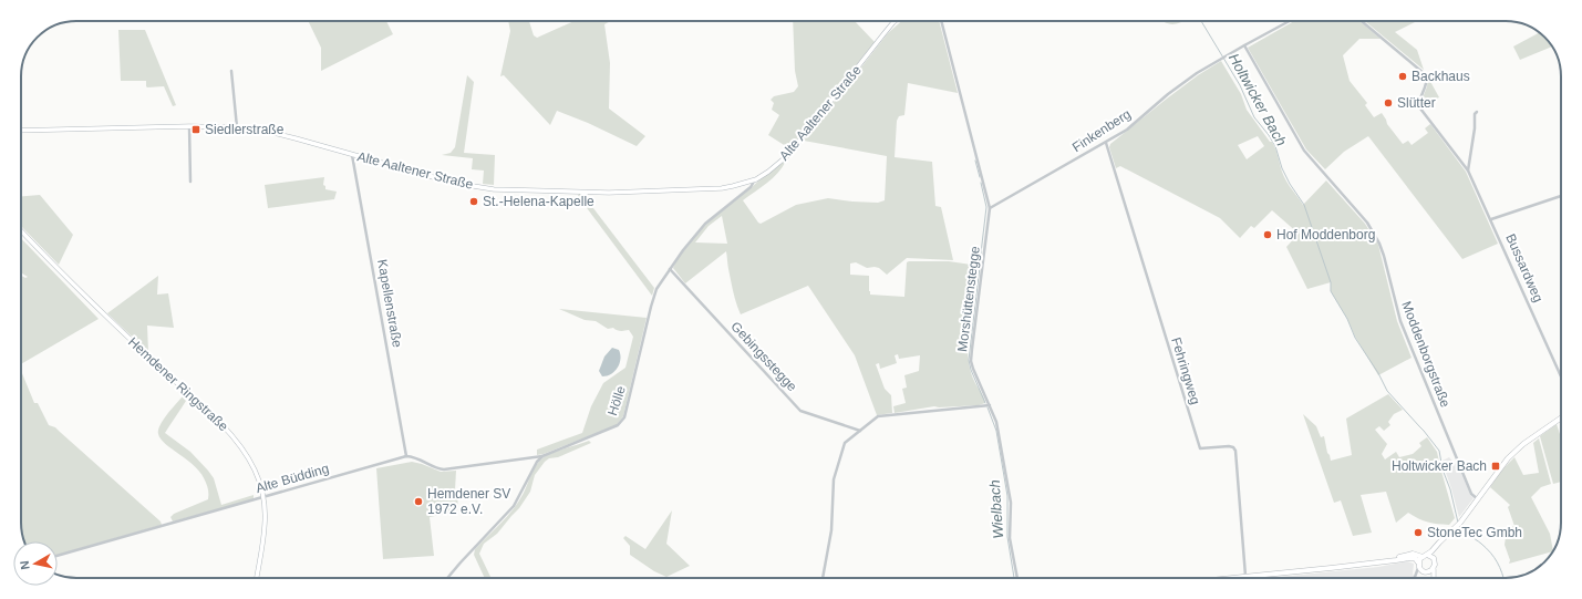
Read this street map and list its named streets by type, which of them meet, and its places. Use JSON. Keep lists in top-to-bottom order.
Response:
{
  "streets": {
    "street": [
      "Alte Aaltener Straße",
      "Finkenberg",
      "Bussardweg",
      "Morshüttenstegge",
      "Kapellenstraße",
      "Moddenborgstraße",
      "Gebingsstegge",
      "Fehringweg",
      "Hemdener Ringstraße",
      "Hölle",
      "Alte Büdding"
    ]
  },
  "crossings": [
    ["Alte Aaltener Straße", "Kapellenstraße"],
    ["Alte Aaltener Straße", "Hölle"],
    ["Finkenberg", "Morshüttenstegge"],
    ["Finkenberg", "Moddenborgstraße"],
    ["Finkenberg", "Fehringweg"],
    ["Kapellenstraße", "Alte Büdding"],
    ["Gebingsstegge", "Hölle"],
    ["Hemdener Ringstraße", "Alte Büdding"]
  ],
  "water": ["Holtwicker Bach", "Wielbach"],
  "places": {
    "other": [
      "Backhaus",
      "Slütter",
      "St.-Helena-Kapelle",
      "Hof Moddenborg",
      "Hemdener SV 1972 e.V.",
      "StoneTec Gmbh"
    ],
    "transit": ["Siedlerstraße", "Holtwicker Bach"]
  },
  "north": "left"
}
